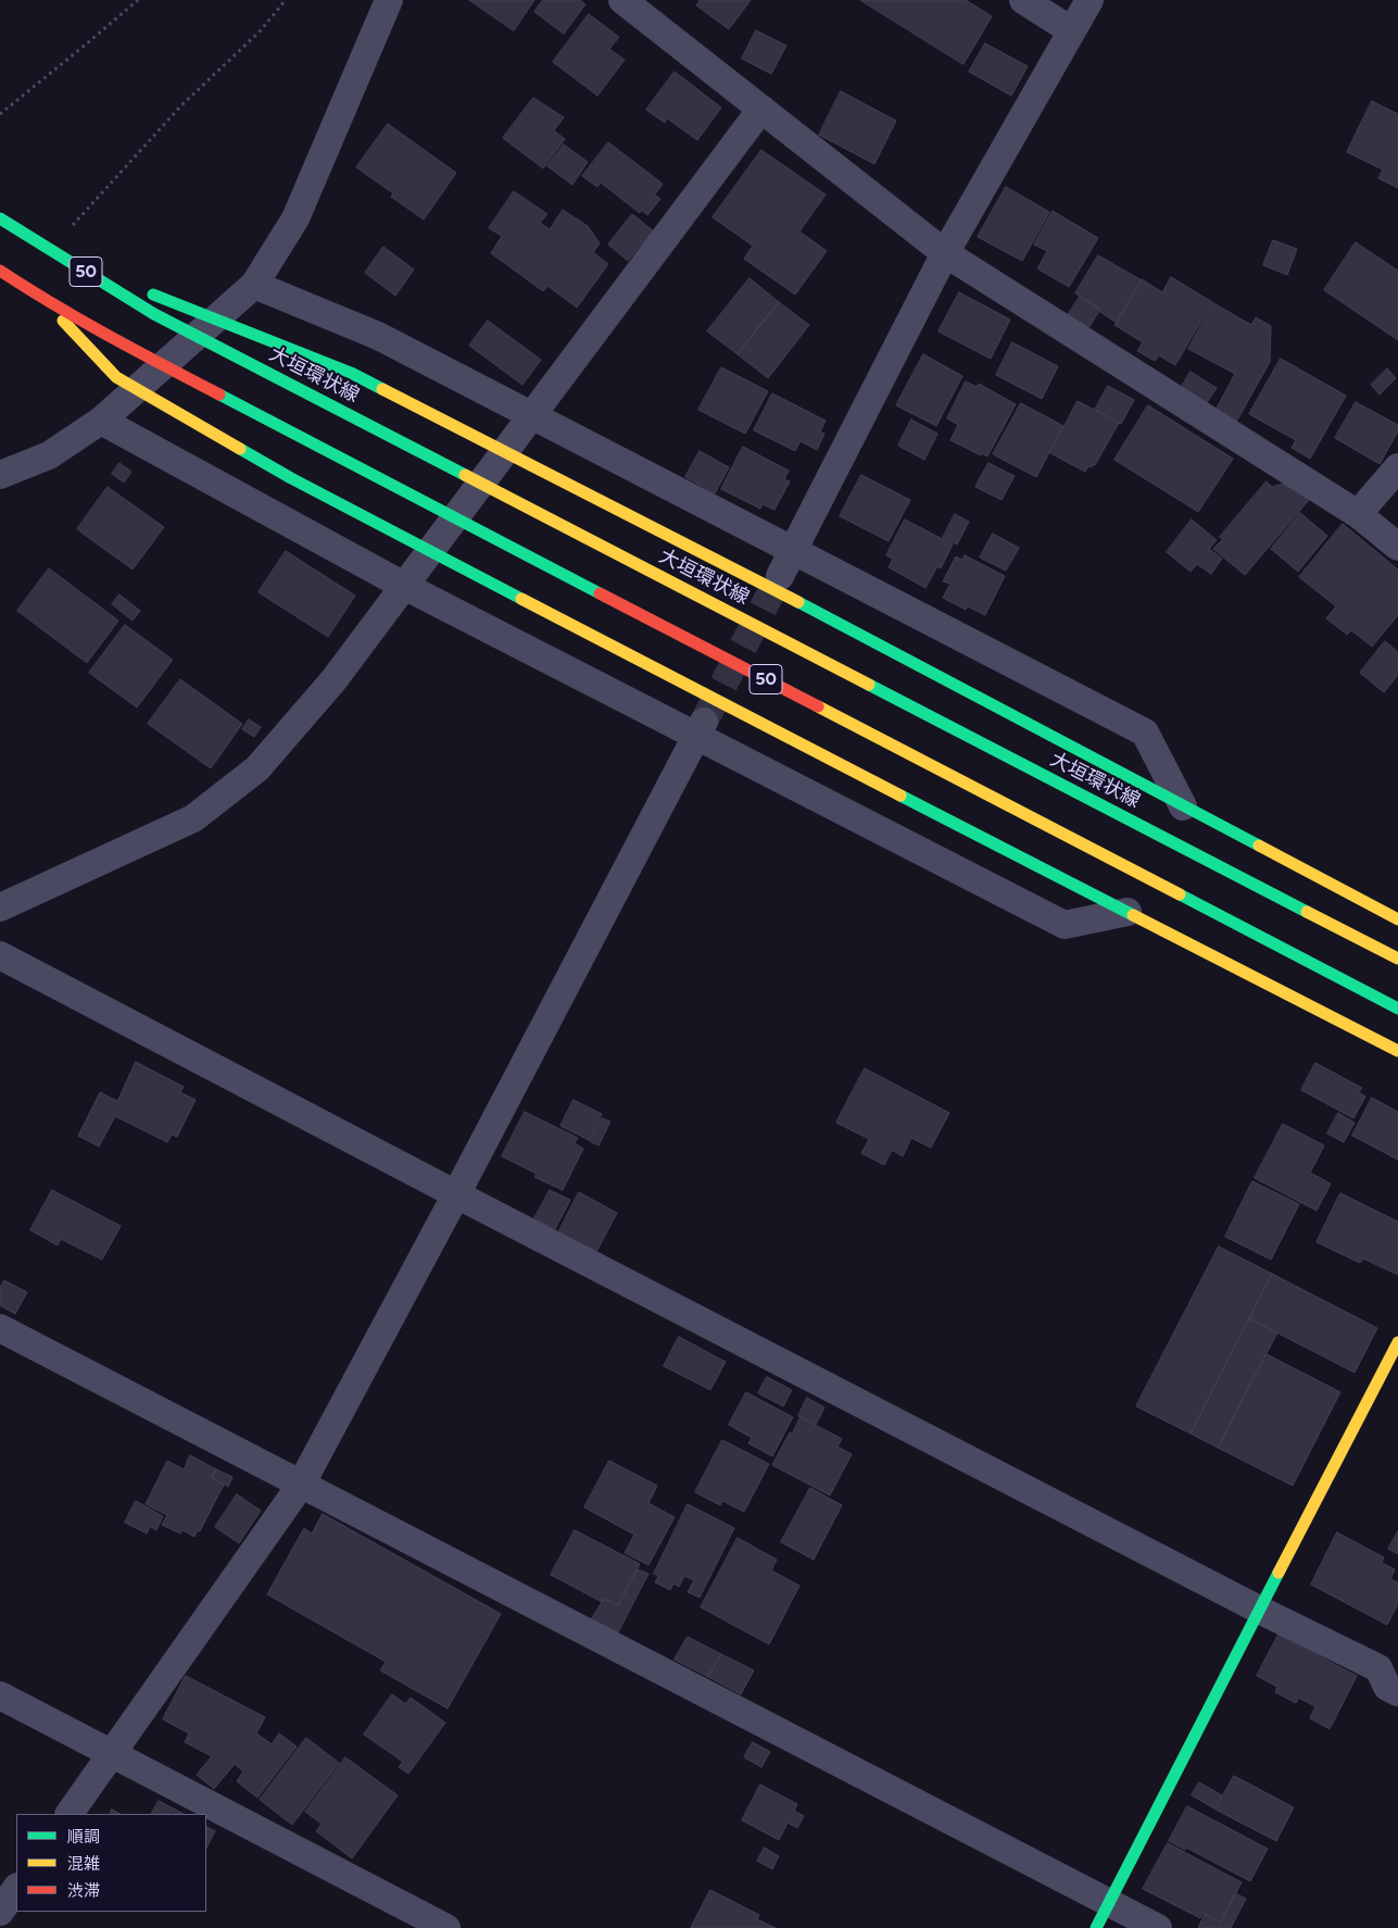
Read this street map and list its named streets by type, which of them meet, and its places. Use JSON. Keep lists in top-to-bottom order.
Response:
{
  "streets": {
    "main road": ["50", "大垣環状線"]
  },
  "crossings": [
    ["50", "大垣環状線"]
  ],
  "legend": ["順調", "混雑", "渋滞"]
}
